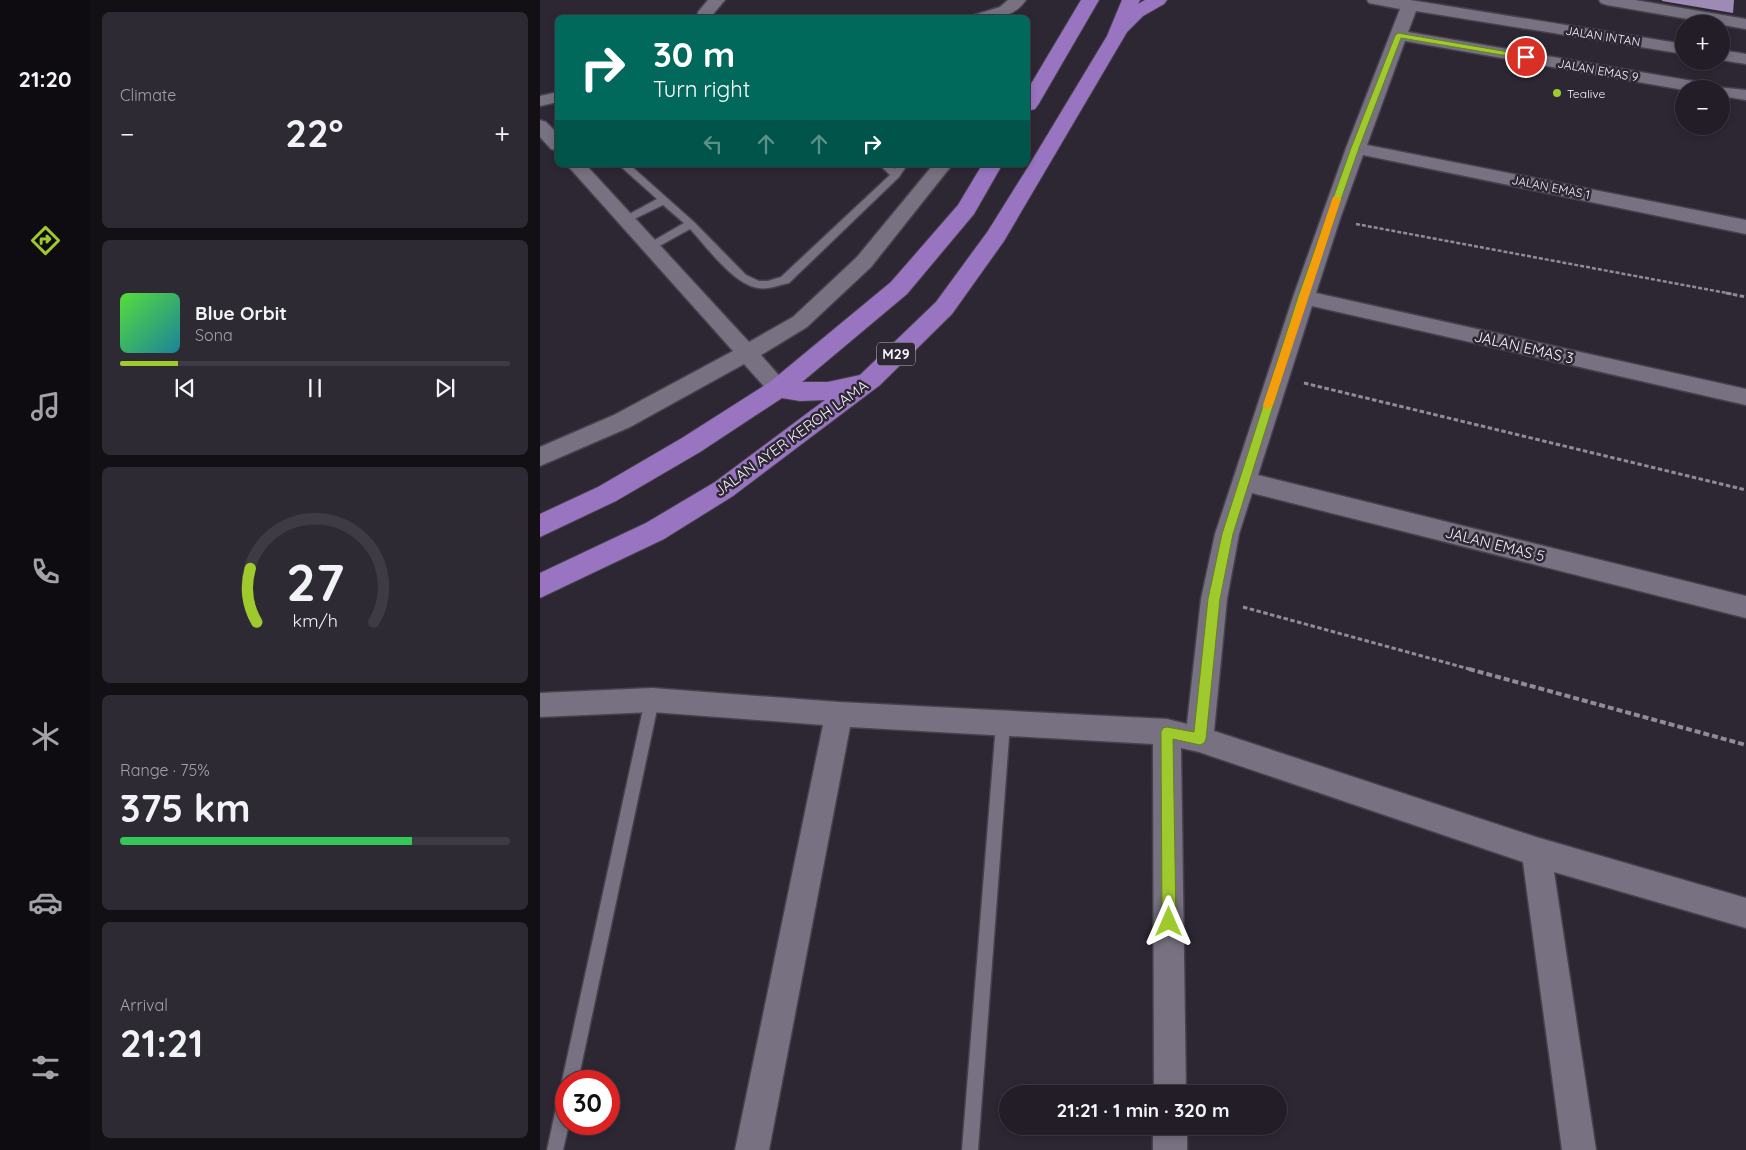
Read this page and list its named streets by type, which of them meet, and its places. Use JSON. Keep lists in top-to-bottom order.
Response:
{
  "streets": {
    "main road": ["M29", "JALAN AYER KEROH LAMA"],
    "street": [
      "JALAN INTAN",
      "JALAN EMAS 9",
      "JALAN EMAS 1",
      "JALAN EMAS 3",
      "JALAN EMAS 5"
    ]
  },
  "places": ["Tealive"],
  "page": {
    "tabs": "21:20",
    "tile": [
      "Climate",
      ["Range · 75%", "375 km"],
      ["Arrival", "21:21"]
    ],
    "map_buttons": ["+", "−"],
    "turn": ["30 m", "Turn right"],
    "heat": ["−", "22°", "+"],
    "song": ["Blue Orbit", "Sona"],
    "limit": "30",
    "trip": "21:21 · 1 min · 320 m",
    "gauge": ["27", "km/h"]
  }
}
